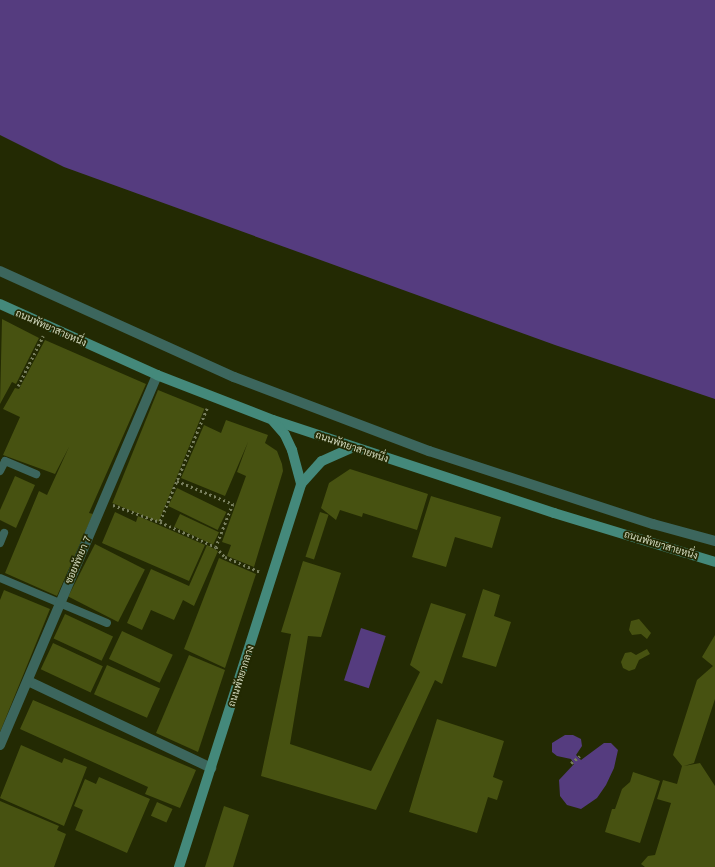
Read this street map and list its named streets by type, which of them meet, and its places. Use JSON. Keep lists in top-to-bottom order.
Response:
{
  "streets": {
    "main road": ["ถนนพัทยาสายหนึ่ง", "ถนนพัทยากลาง"],
    "street": ["ซอยพัทยา 7"]
  },
  "crossings": [
    ["ถนนพัทยาสายหนึ่ง", "ซอยพัทยา 7"],
    ["ถนนพัทยาสายหนึ่ง", "ถนนพัทยากลาง"]
  ]
}
